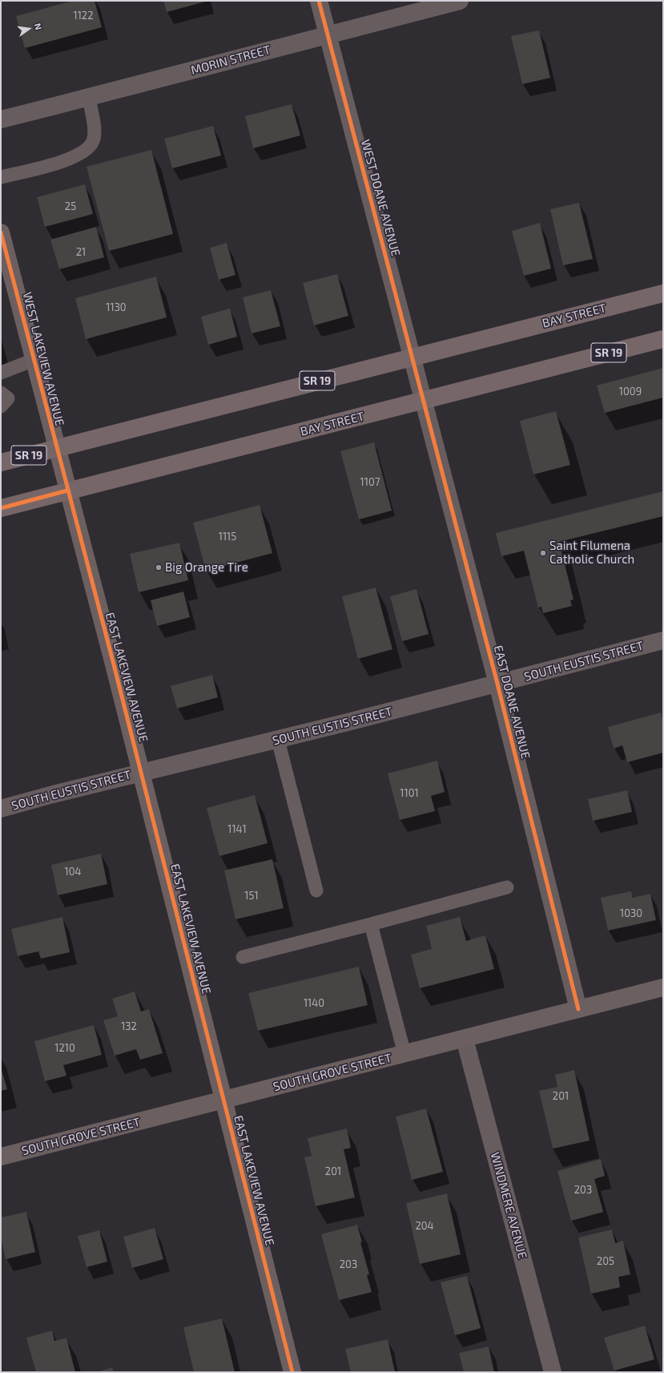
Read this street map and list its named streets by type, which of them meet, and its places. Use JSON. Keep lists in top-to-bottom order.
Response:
{
  "streets": {
    "main road": ["BAY STREET", "SR 19"],
    "street": [
      "MORIN STREET",
      "WEST DOANE AVENUE",
      "WEST LAKEVIEW AVENUE",
      "SOUTH EUSTIS STREET",
      "EAST LAKEVIEW AVENUE",
      "EAST DOANE AVENUE",
      "SOUTH GROVE STREET",
      "WINDMERE AVENUE"
    ]
  },
  "crossings": [
    ["MORIN STREET", "WEST DOANE AVENUE"],
    ["WEST DOANE AVENUE", "BAY STREET"],
    ["WEST DOANE AVENUE", "EAST DOANE AVENUE"],
    ["BAY STREET", "WEST LAKEVIEW AVENUE"],
    ["BAY STREET", "EAST LAKEVIEW AVENUE"],
    ["BAY STREET", "EAST DOANE AVENUE"],
    ["WEST LAKEVIEW AVENUE", "EAST LAKEVIEW AVENUE"],
    ["SOUTH EUSTIS STREET", "EAST LAKEVIEW AVENUE"],
    ["SOUTH EUSTIS STREET", "EAST DOANE AVENUE"],
    ["EAST LAKEVIEW AVENUE", "SOUTH GROVE STREET"],
    ["EAST DOANE AVENUE", "SOUTH GROVE STREET"],
    ["SOUTH GROVE STREET", "WINDMERE AVENUE"]
  ],
  "places": ["Saint Filumena Catholic Church", "Big Orange Tire"],
  "house_numbers": [
    "1122",
    "25",
    "21",
    "1130",
    "1009",
    "1107",
    "1115",
    "1101",
    "1141",
    "104",
    "151",
    "1030",
    "1140",
    "132",
    "1210",
    "201",
    "201",
    "203",
    "204",
    "205",
    "203"
  ],
  "north": "right"
}
